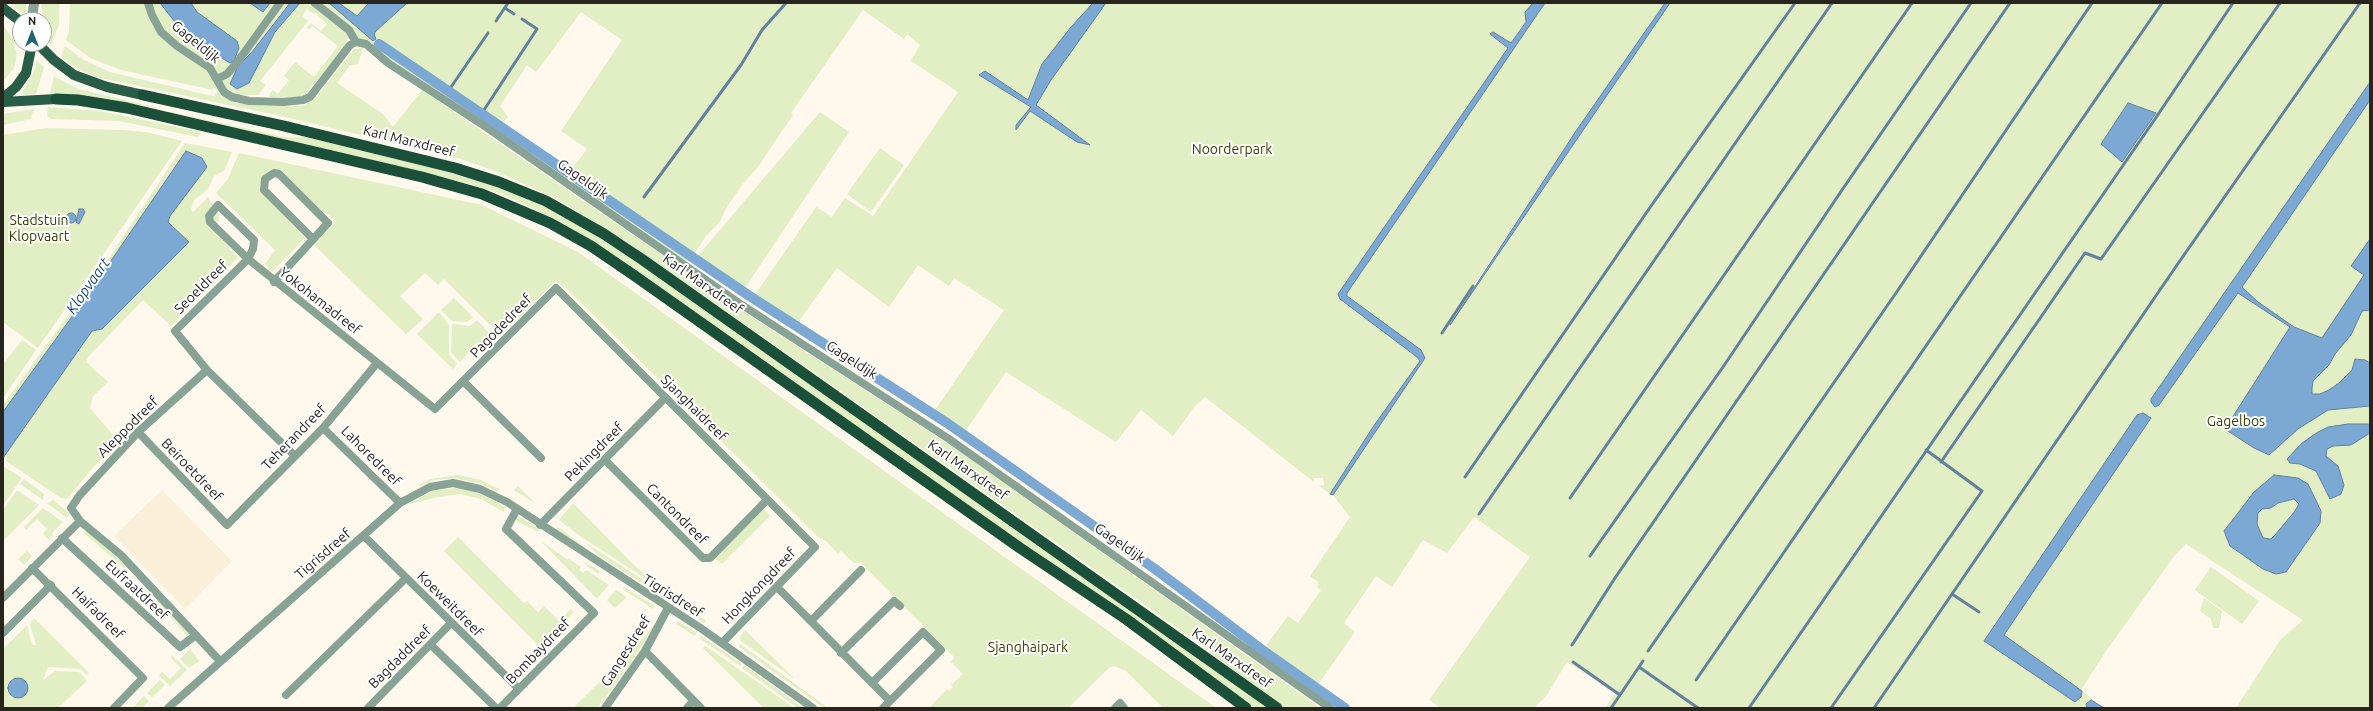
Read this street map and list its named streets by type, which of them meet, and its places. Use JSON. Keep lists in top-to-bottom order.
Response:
{
  "streets": {
    "highway": ["Karl Marxdreef"],
    "street": [
      "Gageldijk",
      "Seoeldreef",
      "Yokohamadreef",
      "Pagodedreef",
      "Sjanghaidreef",
      "Aleppodreef",
      "Teherandreef",
      "Pekingdreef",
      "Lahoredreef",
      "Beiroetdreef",
      "Cantondreef",
      "Tigrisdreef",
      "Hongkongdreef",
      "Eufraatdreef",
      "Koeweitdreef",
      "Haifadreef",
      "Bombaydreef",
      "Gangesdreef",
      "Bagdaddreef"
    ]
  },
  "crossings": [
    ["Seoeldreef", "Yokohamadreef"],
    ["Seoeldreef", "Aleppodreef"],
    ["Yokohamadreef", "Pagodedreef"],
    ["Yokohamadreef", "Teherandreef"],
    ["Pagodedreef", "Sjanghaidreef"],
    ["Pagodedreef", "Teherandreef"],
    ["Sjanghaidreef", "Pekingdreef"],
    ["Sjanghaidreef", "Cantondreef"],
    ["Sjanghaidreef", "Hongkongdreef"],
    ["Aleppodreef", "Beiroetdreef"],
    ["Aleppodreef", "Eufraatdreef"],
    ["Teherandreef", "Lahoredreef"],
    ["Teherandreef", "Beiroetdreef"],
    ["Pekingdreef", "Cantondreef"],
    ["Pekingdreef", "Tigrisdreef"],
    ["Lahoredreef", "Tigrisdreef"],
    ["Tigrisdreef", "Hongkongdreef"],
    ["Tigrisdreef", "Eufraatdreef"],
    ["Tigrisdreef", "Koeweitdreef"],
    ["Tigrisdreef", "Bombaydreef"],
    ["Tigrisdreef", "Gangesdreef"],
    ["Koeweitdreef", "Bombaydreef"],
    ["Koeweitdreef", "Bagdaddreef"]
  ],
  "water": ["Klopvaart"],
  "parks": [
    "Noorderpark",
    "Stadstuin Klopvaart",
    "Gagelbos",
    "Sjanghaipark"
  ],
  "north": "top"
}
